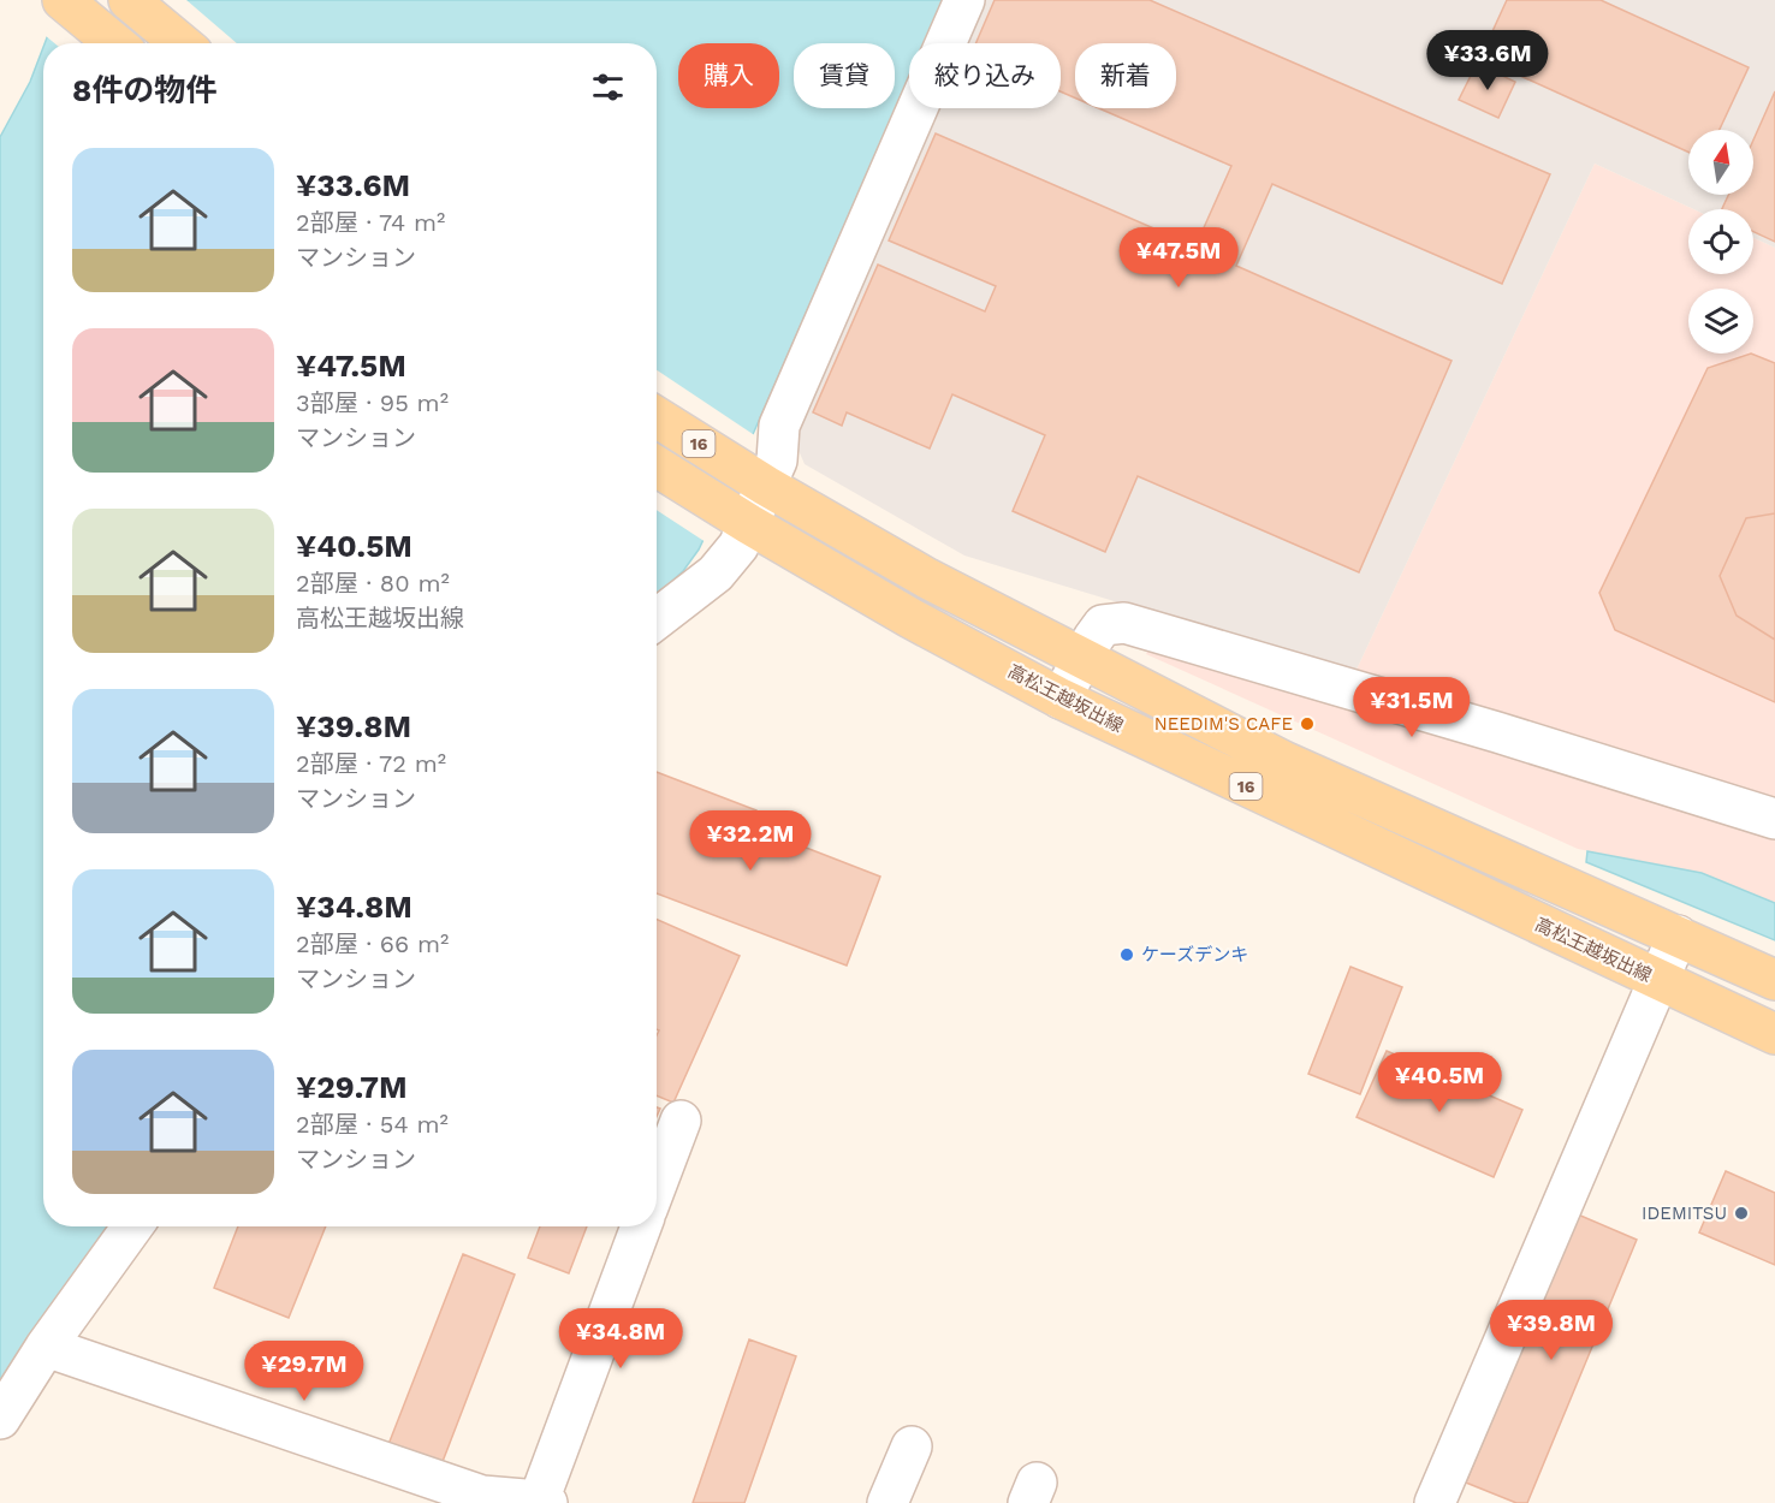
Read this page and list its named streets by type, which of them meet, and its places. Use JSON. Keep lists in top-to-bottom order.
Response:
{
  "streets": {
    "main road": ["16", "高松王越坂出線"]
  },
  "places": ["NEEDIM'S CAFE", "ケーズデンキ", "IDEMITSU"],
  "north": "top",
  "page": {
    "price": [
      "¥33.6M",
      "¥47.5M",
      "¥31.5M",
      "¥32.2M",
      "¥40.5M",
      "¥39.8M",
      "¥34.8M",
      "¥29.7M"
    ],
    "chip": [
      "購入",
      "賃貸",
      "絞り込み",
      "新着"
    ],
    "heading": "8件の物件",
    "list": [
      {
        "name": "¥33.6M",
        "note": "2部屋 · 74 m² · マンション"
      },
      {
        "name": "¥47.5M",
        "note": "3部屋 · 95 m² · マンション"
      },
      {
        "name": "¥40.5M",
        "note": "2部屋 · 80 m² · 高松王越坂出線"
      },
      {
        "name": "¥39.8M",
        "note": "2部屋 · 72 m² · マンション"
      },
      {
        "name": "¥34.8M",
        "note": "2部屋 · 66 m² · マンション"
      },
      {
        "name": "¥29.7M",
        "note": "2部屋 · 54 m² · マンション"
      }
    ]
  }
}
